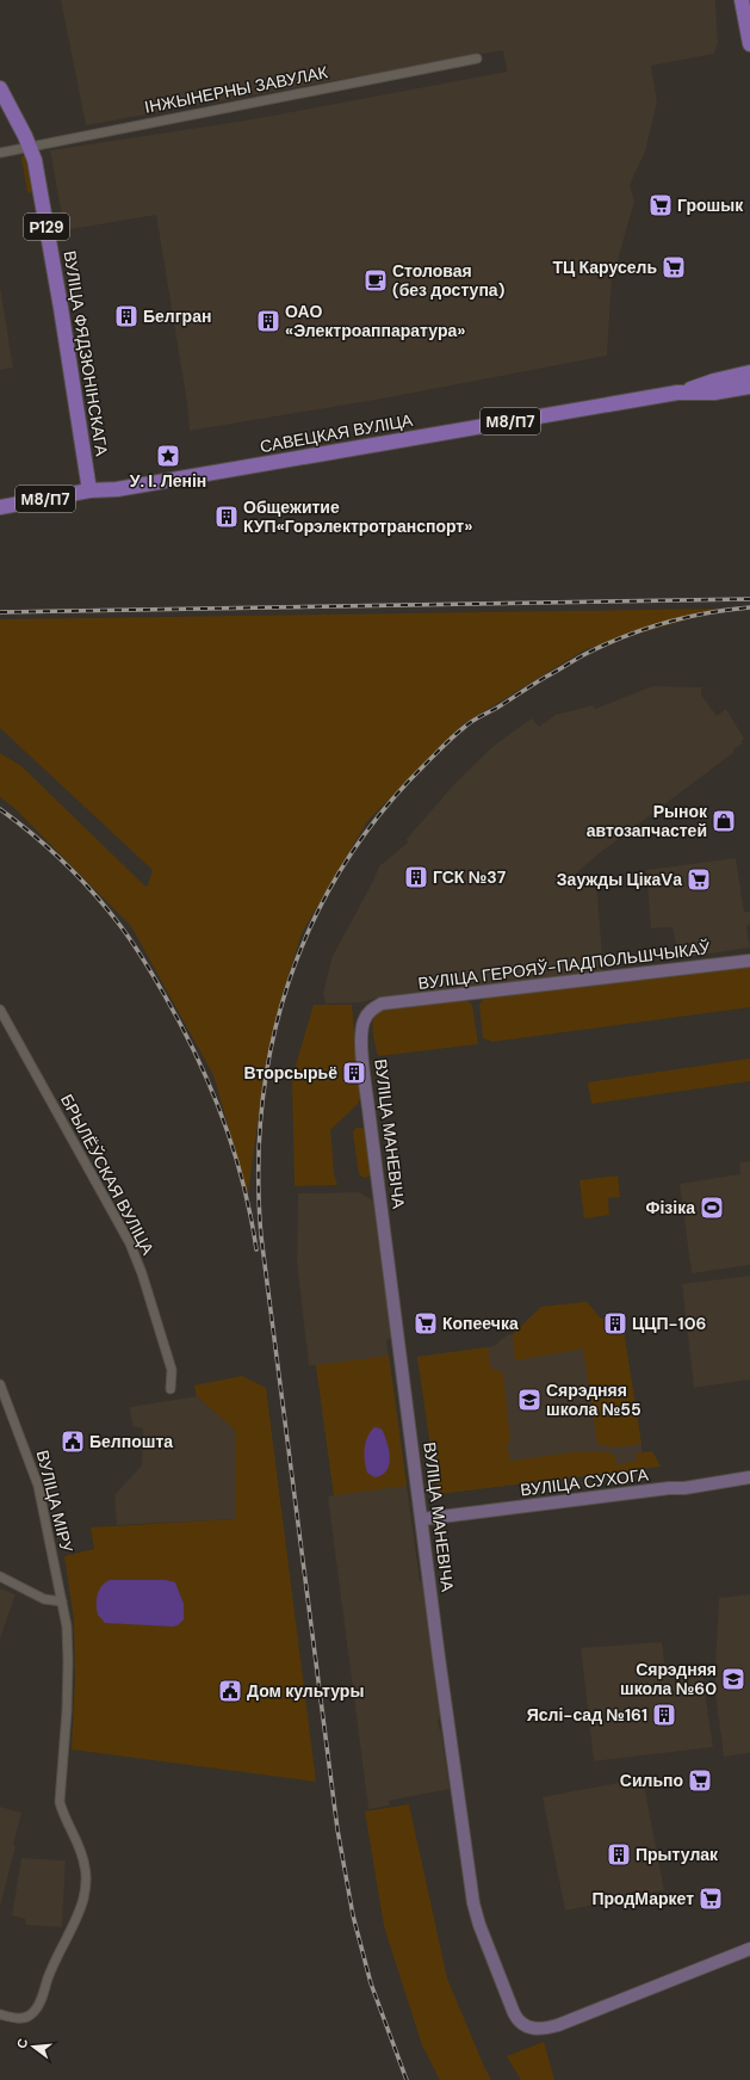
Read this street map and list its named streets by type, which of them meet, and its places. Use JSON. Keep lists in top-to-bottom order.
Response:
{
  "streets": {
    "main road": [
      "Р129",
      "ВУЛІЦА ФЯДЗЮНІНСКАГА",
      "М8/П7",
      "САВЕЦКАЯ ВУЛІЦА"
    ],
    "street": [
      "ІНЖЫНЕРНЫ ЗАВУЛАК",
      "ВУЛІЦА ГЕРОЯЎ-ПАДПОЛЬШЧЫКАЎ",
      "ВУЛІЦА МАНЕВІЧА",
      "БРЫЛЁЎСКАЯ ВУЛІЦА",
      "ВУЛІЦА СУХОГА",
      "ВУЛІЦА МІРУ"
    ]
  },
  "crossings": [
    ["ІНЖЫНЕРНЫ ЗАВУЛАК", "ВУЛІЦА ФЯДЗЮНІНСКАГА"],
    ["ВУЛІЦА ФЯДЗЮНІНСКАГА", "САВЕЦКАЯ ВУЛІЦА"],
    ["ВУЛІЦА ГЕРОЯЎ-ПАДПОЛЬШЧЫКАЎ", "ВУЛІЦА МАНЕВІЧА"],
    ["ВУЛІЦА МАНЕВІЧА", "ВУЛІЦА СУХОГА"]
  ],
  "places": {
    "supermarket": [
      "Грошык",
      "ТЦ Карусель",
      "Заужды ЦікаVа",
      "Копеечка",
      "Сильпо",
      "ПродМаркет"
    ],
    "cafe": ["Столовая (без доступа)"],
    "building": [
      "Белгран",
      "ОАО «Электроаппаратура»",
      "Общежитие КУП«Горэлектротранспорт»",
      "ГСК №37",
      "Вторсырьё",
      "ЦЦП-106",
      "Яслі-сад №161",
      "Прытулак"
    ],
    "place": ["У. І. Ленін"],
    "shop": ["Рынок автозапчастей"],
    "sports": ["Фізіка"],
    "school or university": ["Сярэдняя школа №55", "Сярэдняя школа №60"],
    "public building": ["Белпошта", "Дом культуры"]
  },
  "north": "left"
}
